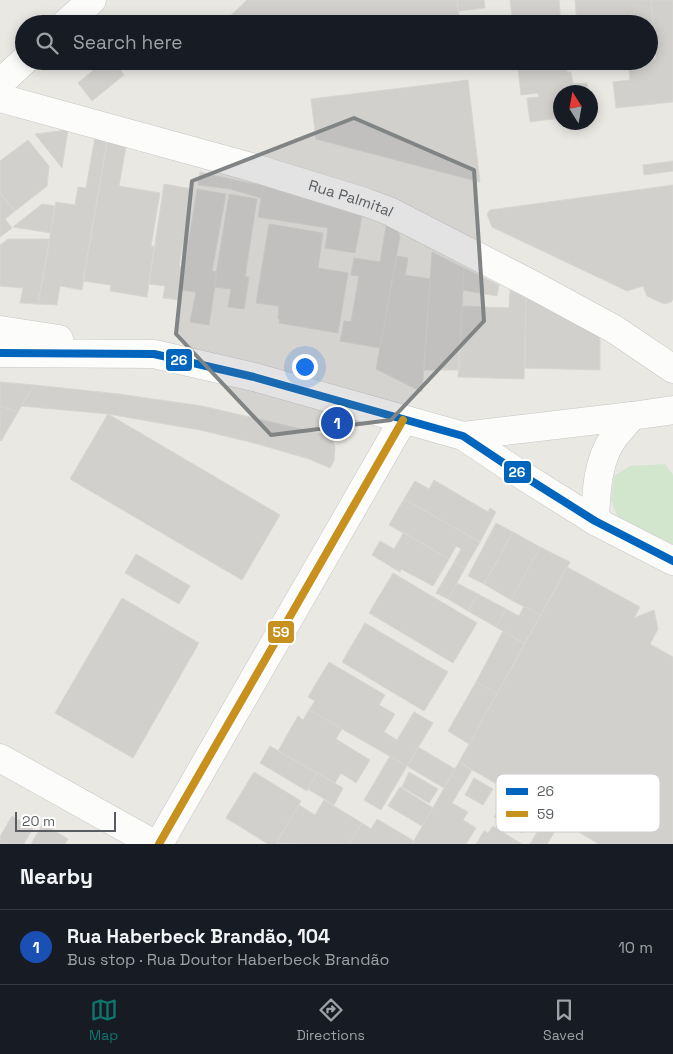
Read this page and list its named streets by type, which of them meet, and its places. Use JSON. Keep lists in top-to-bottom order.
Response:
{
  "streets": {
    "street": ["Rua Palmital"]
  },
  "lines": ["transit line 26", "transit line 59"],
  "legend": ["26", "59"],
  "scale_bar": "20 m",
  "north": "top",
  "page": {
    "search": "Search here",
    "pins": "1",
    "scale": "20 m",
    "heading": "Nearby",
    "list": [
      {
        "mark": "1",
        "name": "Rua Haberbeck Brandão, 104",
        "note": "Bus stop · Rua Doutor Haberbeck Brandão",
        "value": "10 m"
      }
    ],
    "nav": ["Map", "Directions", "Saved"]
  }
}
